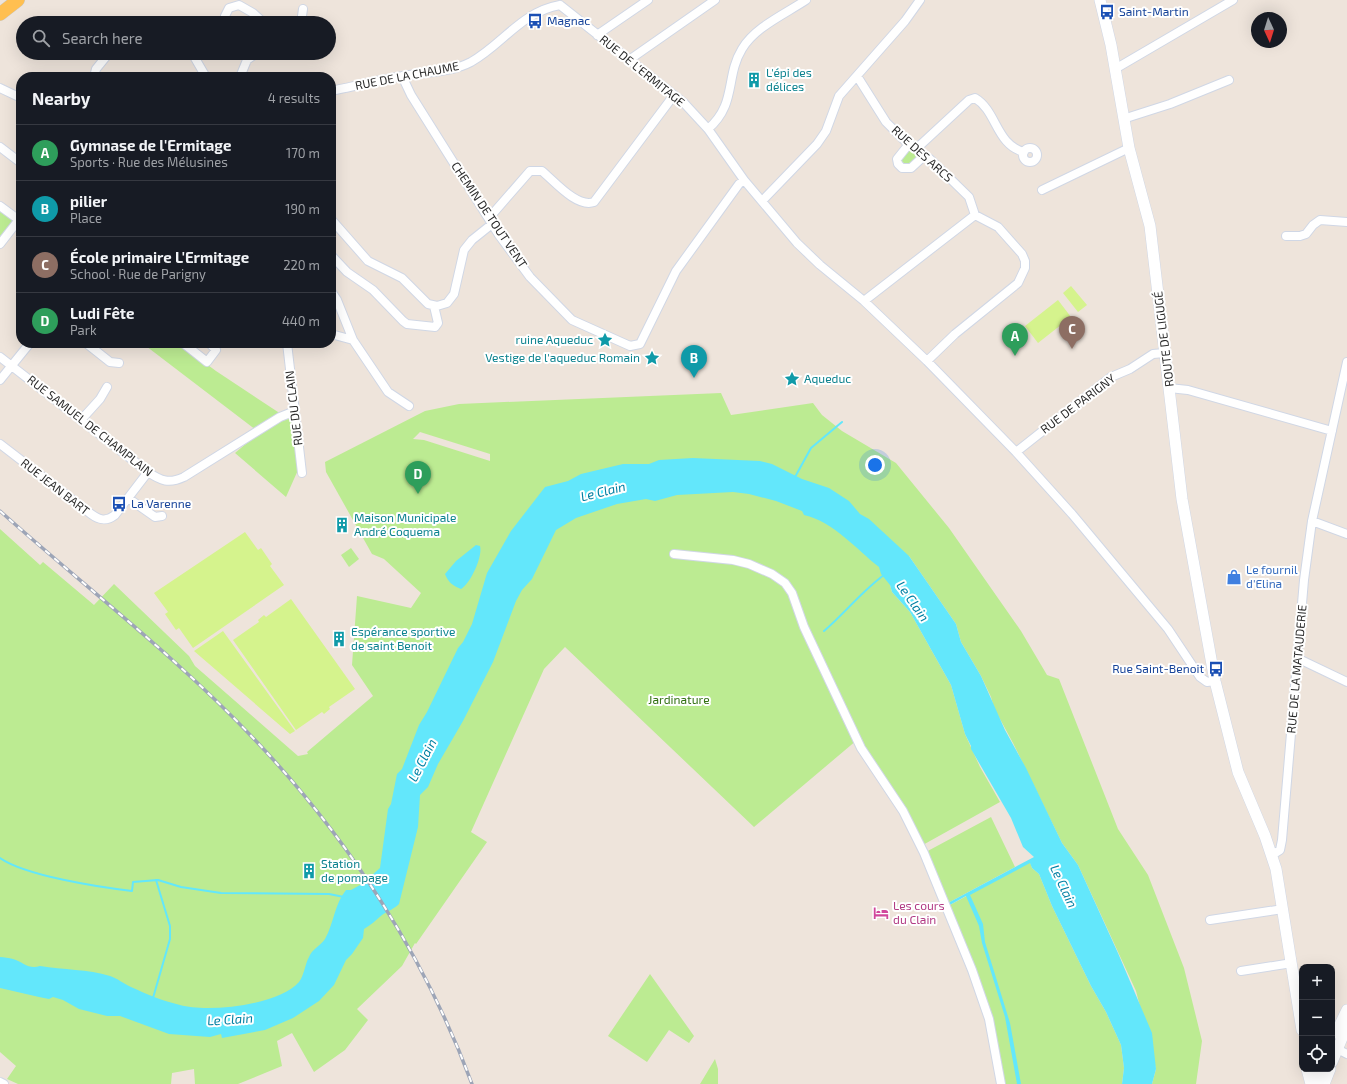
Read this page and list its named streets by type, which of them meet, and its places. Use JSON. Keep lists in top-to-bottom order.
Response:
{
  "streets": {
    "street": [
      "RUE DE L'ERMITAGE",
      "RUE DE LA CHAUME",
      "RUE DES ARCS",
      "CHEMIN DE TOUT VENT",
      "ROUTE DE LIGUGÉ",
      "RUE DE PARIGNY",
      "RUE DU CLAIN",
      "RUE SAMUEL DE CHAMPLAIN",
      "RUE JEAN BART",
      "RUE DE LA MATAUDERIE"
    ]
  },
  "crossings": [
    ["RUE DE L'ERMITAGE", "RUE DE LA CHAUME"],
    ["RUE DE L'ERMITAGE", "CHEMIN DE TOUT VENT"],
    ["RUE DE L'ERMITAGE", "ROUTE DE LIGUGÉ"],
    ["RUE DE L'ERMITAGE", "RUE DE PARIGNY"],
    ["RUE DE LA CHAUME", "CHEMIN DE TOUT VENT"],
    ["ROUTE DE LIGUGÉ", "RUE DE PARIGNY"],
    ["ROUTE DE LIGUGÉ", "RUE DE LA MATAUDERIE"],
    ["RUE DU CLAIN", "RUE SAMUEL DE CHAMPLAIN"],
    ["RUE SAMUEL DE CHAMPLAIN", "RUE JEAN BART"]
  ],
  "water": ["Le Clain"],
  "parks": ["Jardinature"],
  "places": {
    "bus stop": [
      "Saint-Martin",
      "Magnac",
      "La Varenne",
      "Rue Saint-Benoit"
    ],
    "building": [
      "L'épi des délices",
      "Maison Municipale André Coquema",
      "Espérance sportive de saint Benoit",
      "Station de pompage"
    ],
    "place": ["ruine Aqueduc", "Vestige de l'aqueduc Romain", "Aqueduc"],
    "shop": ["Le fournil d'Elina"],
    "hotel": ["Les cours du Clain"]
  },
  "north": "bottom",
  "page": {
    "search": "Search here",
    "heading": ["Nearby", "4 results"],
    "list": [
      {
        "mark": "A",
        "name": "Gymnase de l'Ermitage",
        "note": "Sports · Rue des Mélusines",
        "value": "170 m"
      },
      {
        "mark": "B",
        "name": "pilier",
        "note": "Place",
        "value": "190 m"
      },
      {
        "mark": "C",
        "name": "École primaire L'Ermitage",
        "note": "School · Rue de Parigny",
        "value": "220 m"
      },
      {
        "mark": "D",
        "name": "Ludi Fête",
        "note": "Park",
        "value": "440 m"
      }
    ],
    "pins": [
      "C",
      "A",
      "B",
      "D"
    ],
    "map_buttons": ["+", "−"]
  }
}
